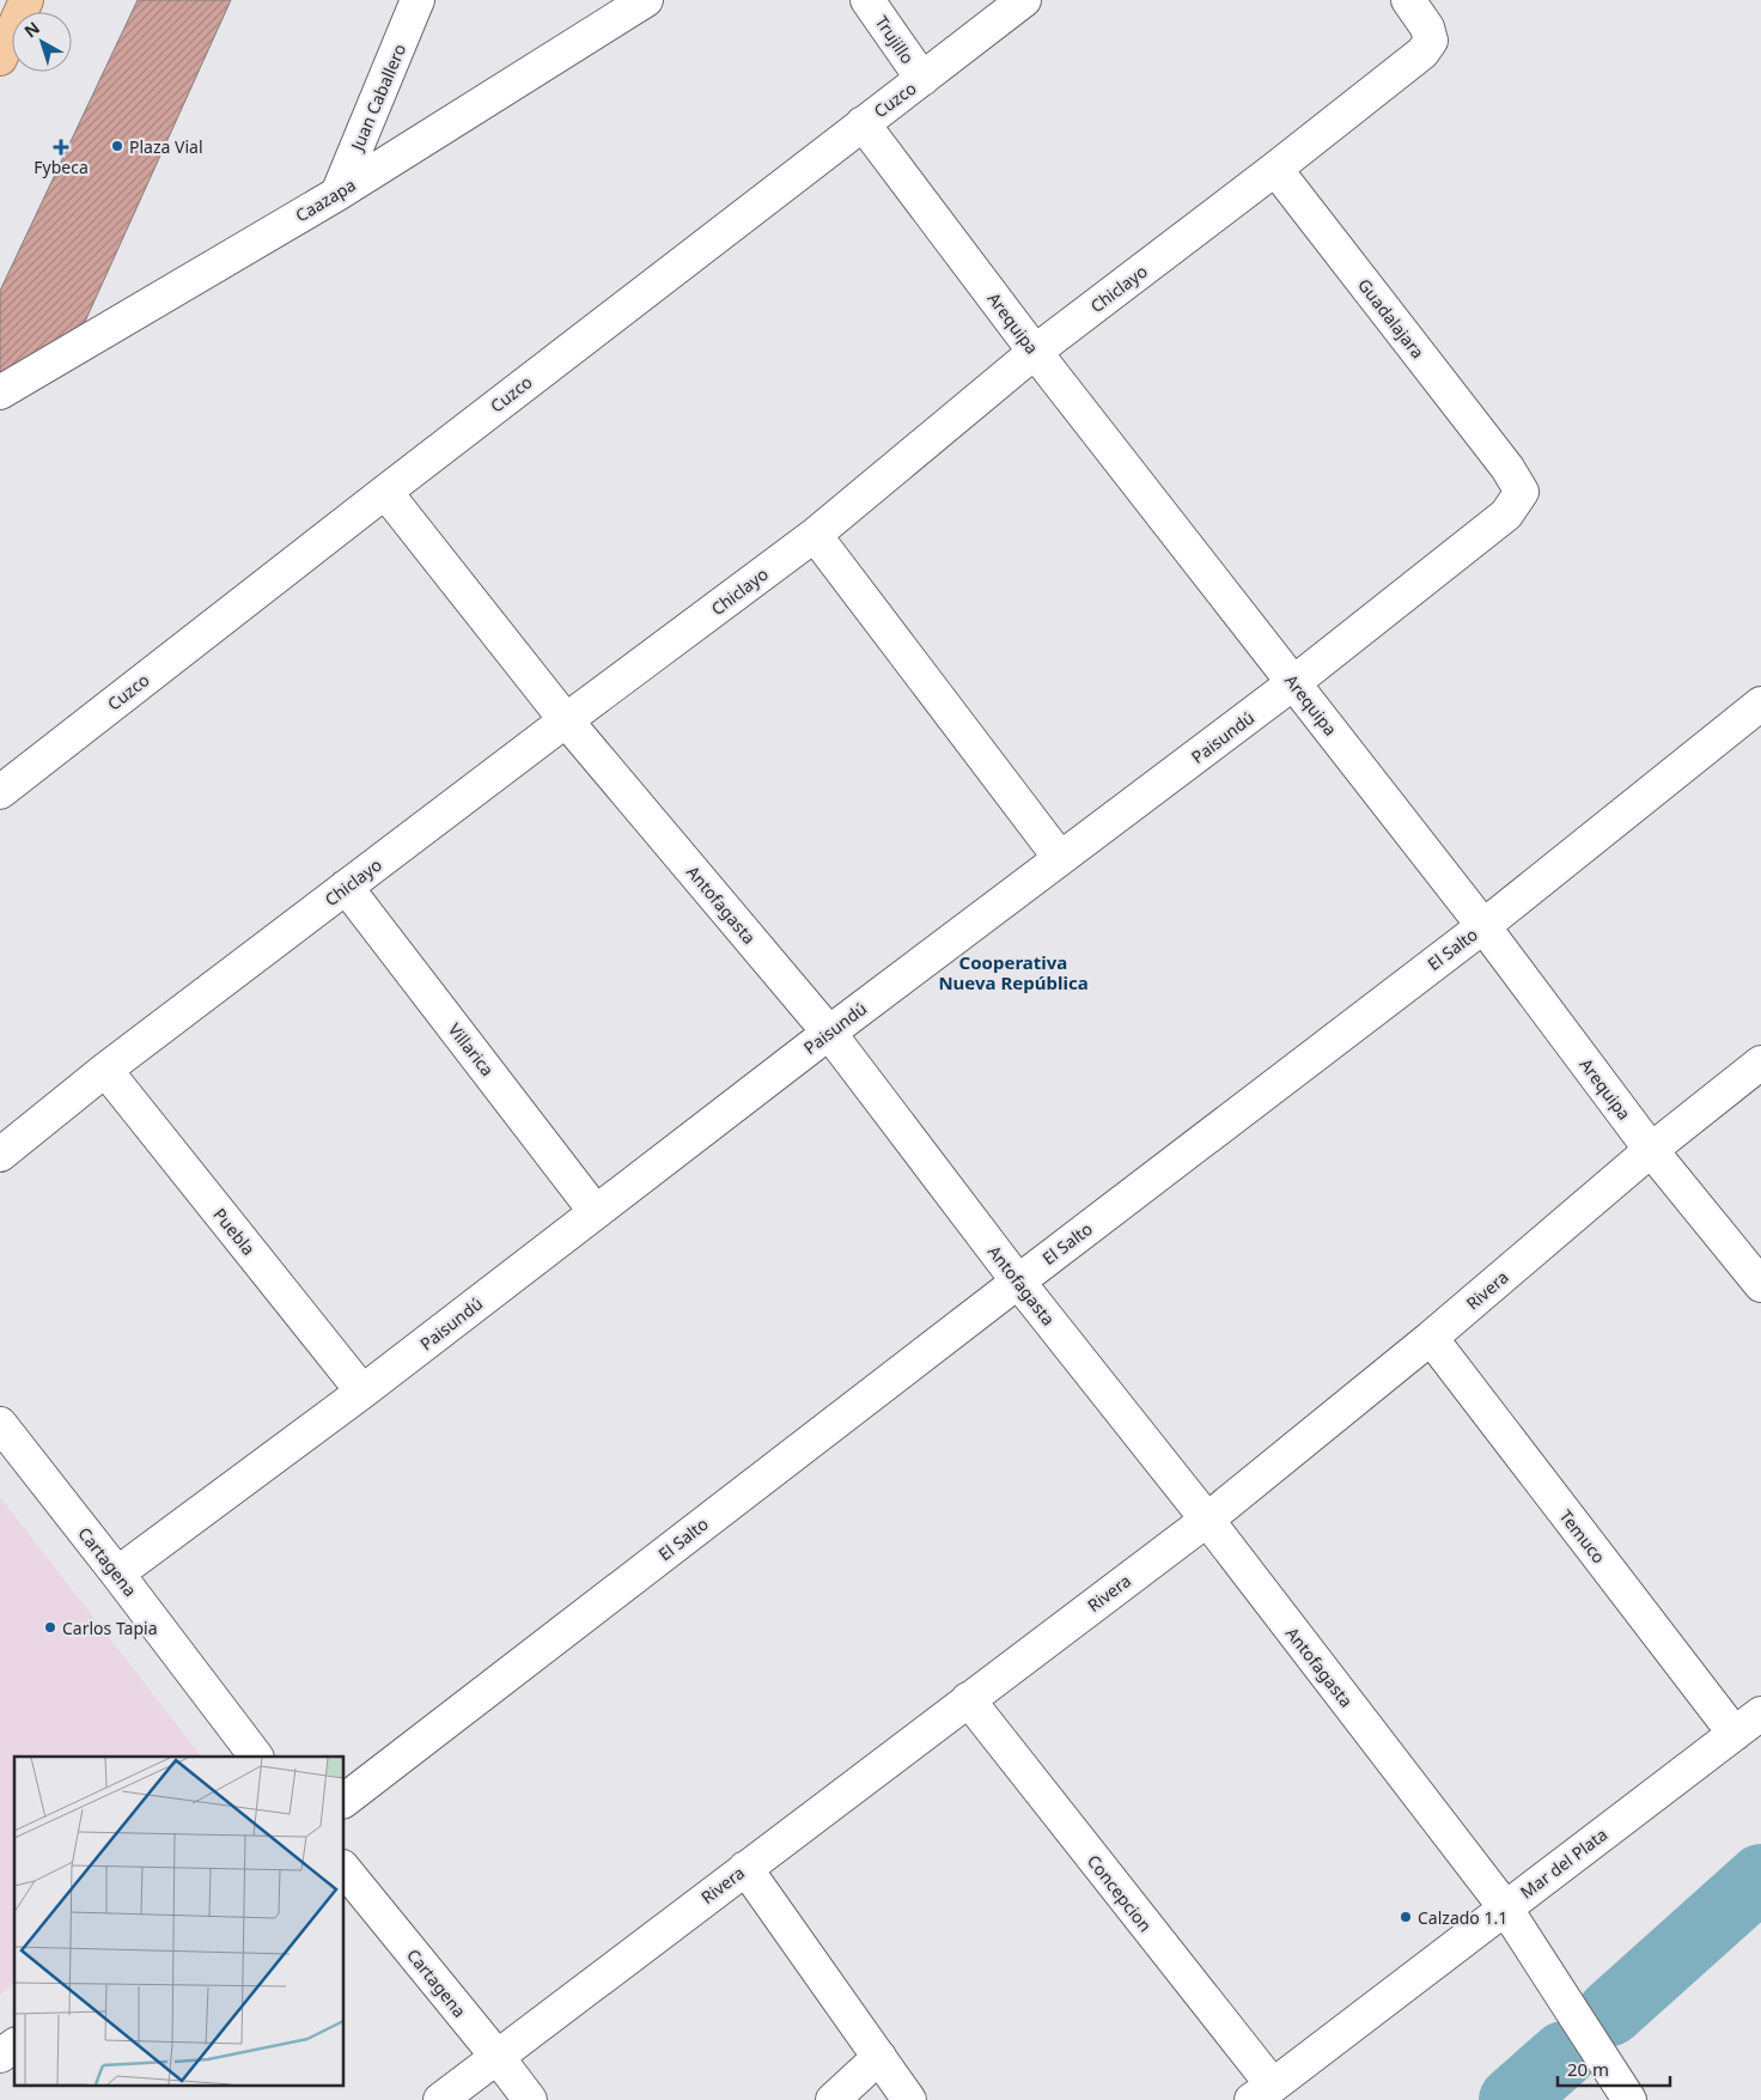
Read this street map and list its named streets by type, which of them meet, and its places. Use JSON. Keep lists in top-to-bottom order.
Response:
{
  "streets": {
    "street": [
      "Trujillo",
      "Juan Caballero",
      "Cuzco",
      "Caazapa",
      "Chiclayo",
      "Guadalajara",
      "Arequipa",
      "Paisundú",
      "Antofagasta",
      "El Salto",
      "Villarica",
      "Puebla",
      "Rivera",
      "Temuco",
      "Cartagena",
      "Mar del Plata",
      "Concepcion"
    ]
  },
  "crossings": [
    ["Trujillo", "Cuzco"],
    ["Juan Caballero", "Caazapa"],
    ["Cuzco", "Arequipa"],
    ["Cuzco", "Antofagasta"],
    ["Chiclayo", "Guadalajara"],
    ["Chiclayo", "Arequipa"],
    ["Chiclayo", "Antofagasta"],
    ["Chiclayo", "Villarica"],
    ["Chiclayo", "Puebla"],
    ["Guadalajara", "Paisundú"],
    ["Arequipa", "Paisundú"],
    ["Arequipa", "El Salto"],
    ["Arequipa", "Rivera"],
    ["Paisundú", "Antofagasta"],
    ["Paisundú", "Villarica"],
    ["Paisundú", "Puebla"],
    ["Paisundú", "Cartagena"],
    ["Antofagasta", "El Salto"],
    ["Antofagasta", "Rivera"],
    ["Antofagasta", "Mar del Plata"],
    ["Rivera", "Temuco"],
    ["Rivera", "Cartagena"],
    ["Rivera", "Concepcion"],
    ["Temuco", "Mar del Plata"],
    ["Mar del Plata", "Concepcion"]
  ],
  "districts": ["Cooperativa Nueva República"],
  "places": {
    "other": ["Plaza Vial", "Carlos Tapia", "Calzado 1.1"],
    "health": ["Fybeca"]
  },
  "scale_bar": "20 m",
  "north": "top left"
}
